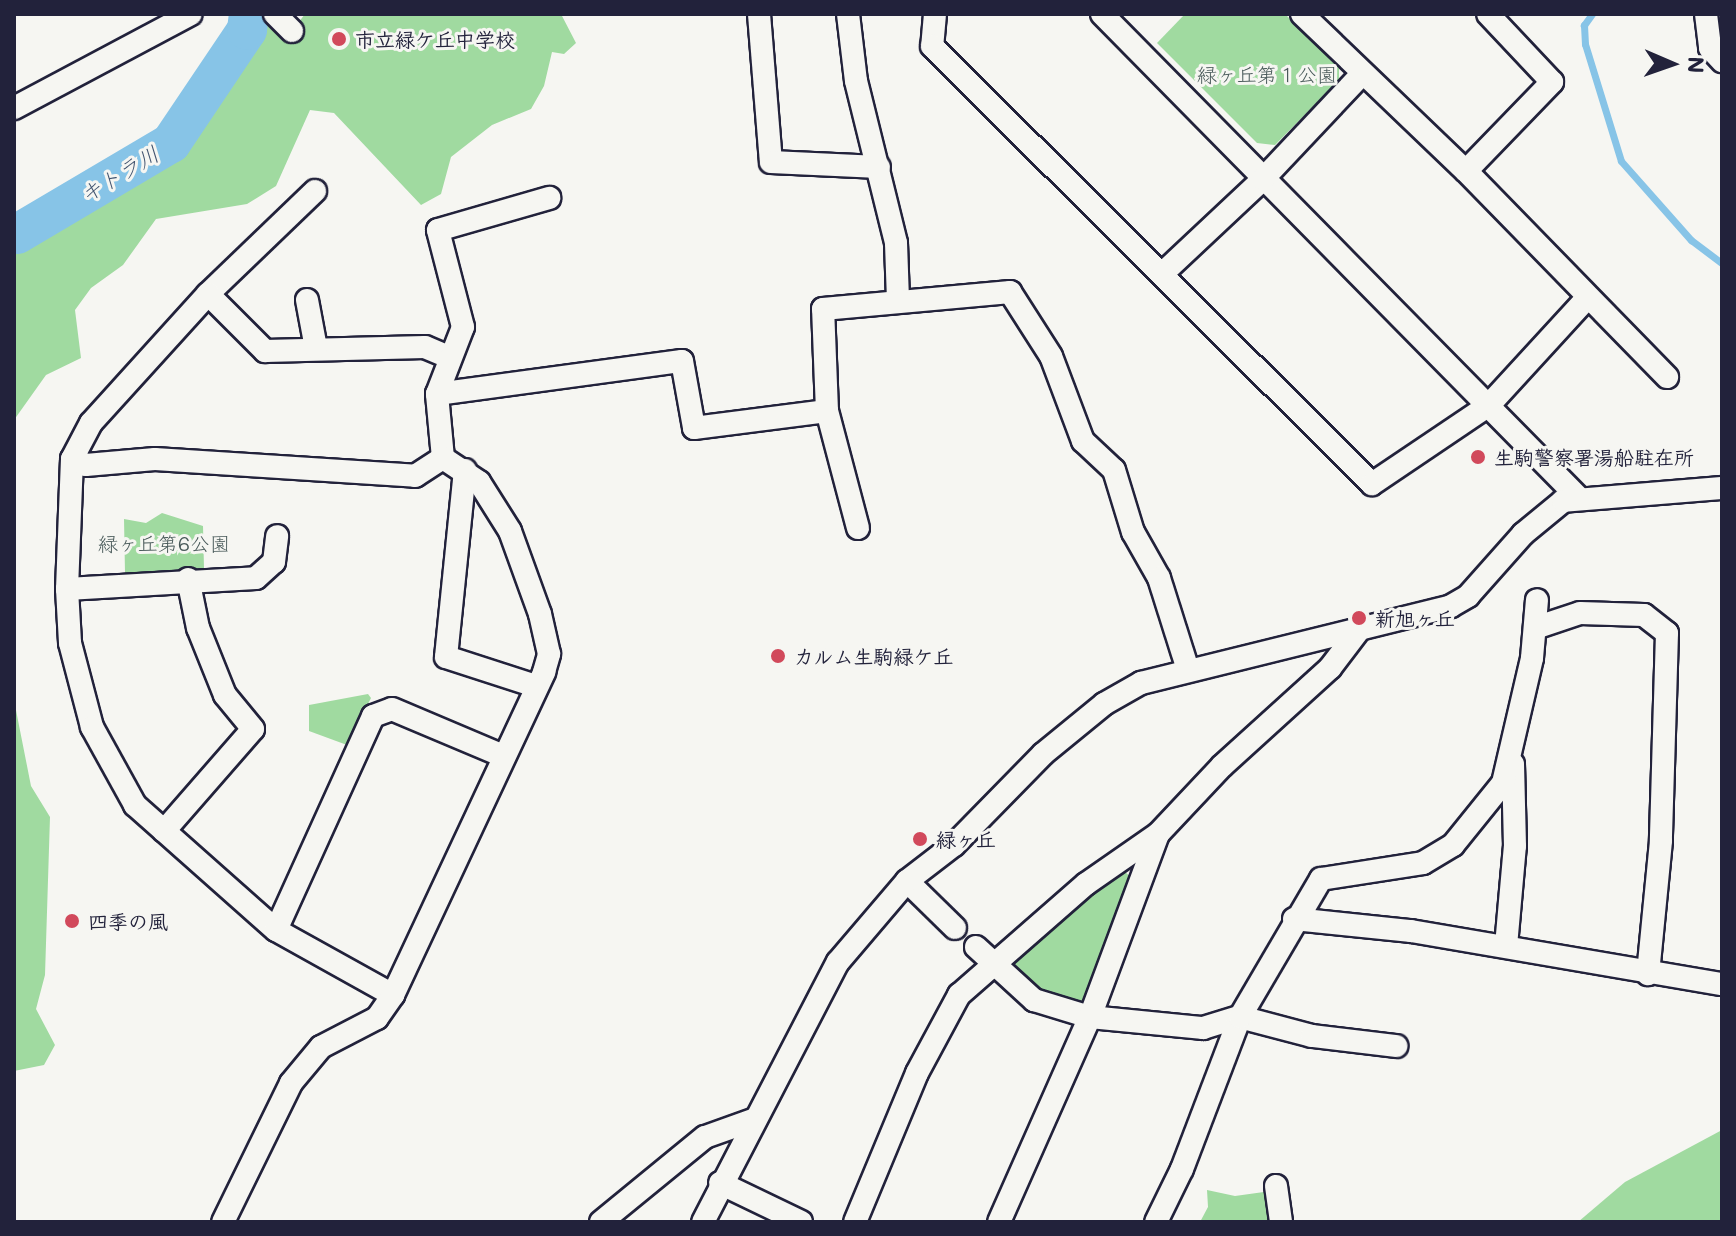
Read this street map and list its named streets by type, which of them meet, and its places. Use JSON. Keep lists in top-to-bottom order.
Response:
{
  "water": ["キトラ川"],
  "parks": ["緑ヶ丘第１公園", "緑ヶ丘第6公園"],
  "places": [
    "市立緑ケ丘中学校",
    "生駒警察署湯船駐在所",
    "新旭ヶ丘",
    "カルム生駒緑ケ丘",
    "緑ヶ丘",
    "四季の風"
  ],
  "north": "right"
}
